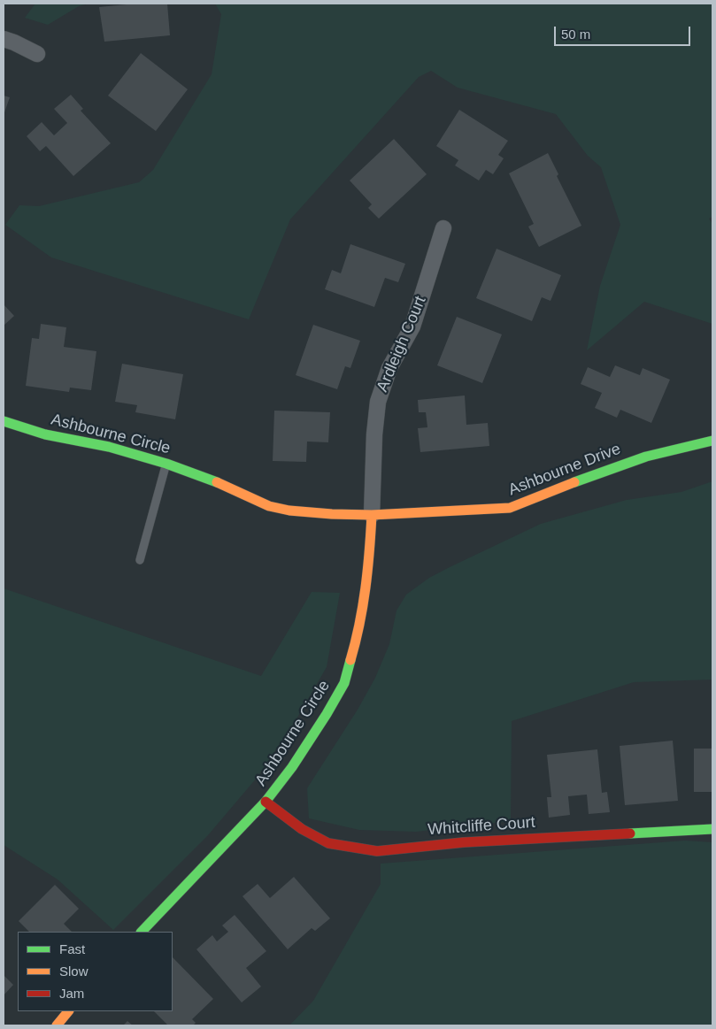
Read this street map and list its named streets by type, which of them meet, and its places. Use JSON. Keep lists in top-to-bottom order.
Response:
{
  "streets": {
    "street": [
      "Ardleigh Court",
      "Ashbourne Circle",
      "Ashbourne Drive",
      "Whitcliffe Court"
    ]
  },
  "crossings": [
    ["Ardleigh Court", "Ashbourne Circle"],
    ["Ardleigh Court", "Ashbourne Drive"],
    ["Ashbourne Circle", "Ashbourne Drive"],
    ["Ashbourne Circle", "Whitcliffe Court"]
  ],
  "legend": ["Fast", "Slow", "Jam"],
  "scale_bar": "50 m"
}
